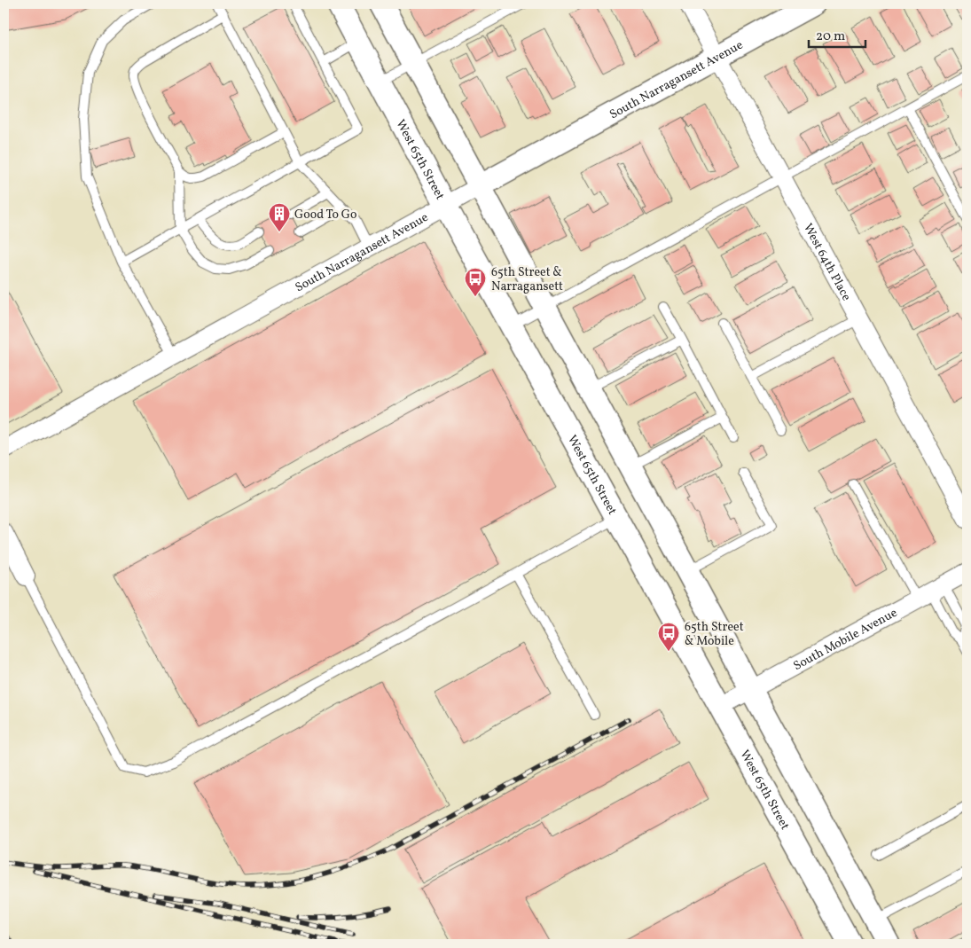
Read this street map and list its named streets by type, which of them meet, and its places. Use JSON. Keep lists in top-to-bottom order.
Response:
{
  "streets": {
    "street": [
      "South Narragansett Avenue",
      "West 65th Street",
      "West 64th Place",
      "South Mobile Avenue"
    ]
  },
  "crossings": [
    ["South Narragansett Avenue", "West 65th Street"],
    ["South Narragansett Avenue", "West 64th Place"],
    ["West 65th Street", "South Mobile Avenue"]
  ],
  "places": {
    "building": ["Good To Go"],
    "bus stop": ["65th Street & Narragansett", "65th Street & Mobile"]
  },
  "scale_bar": "20 m"
}
